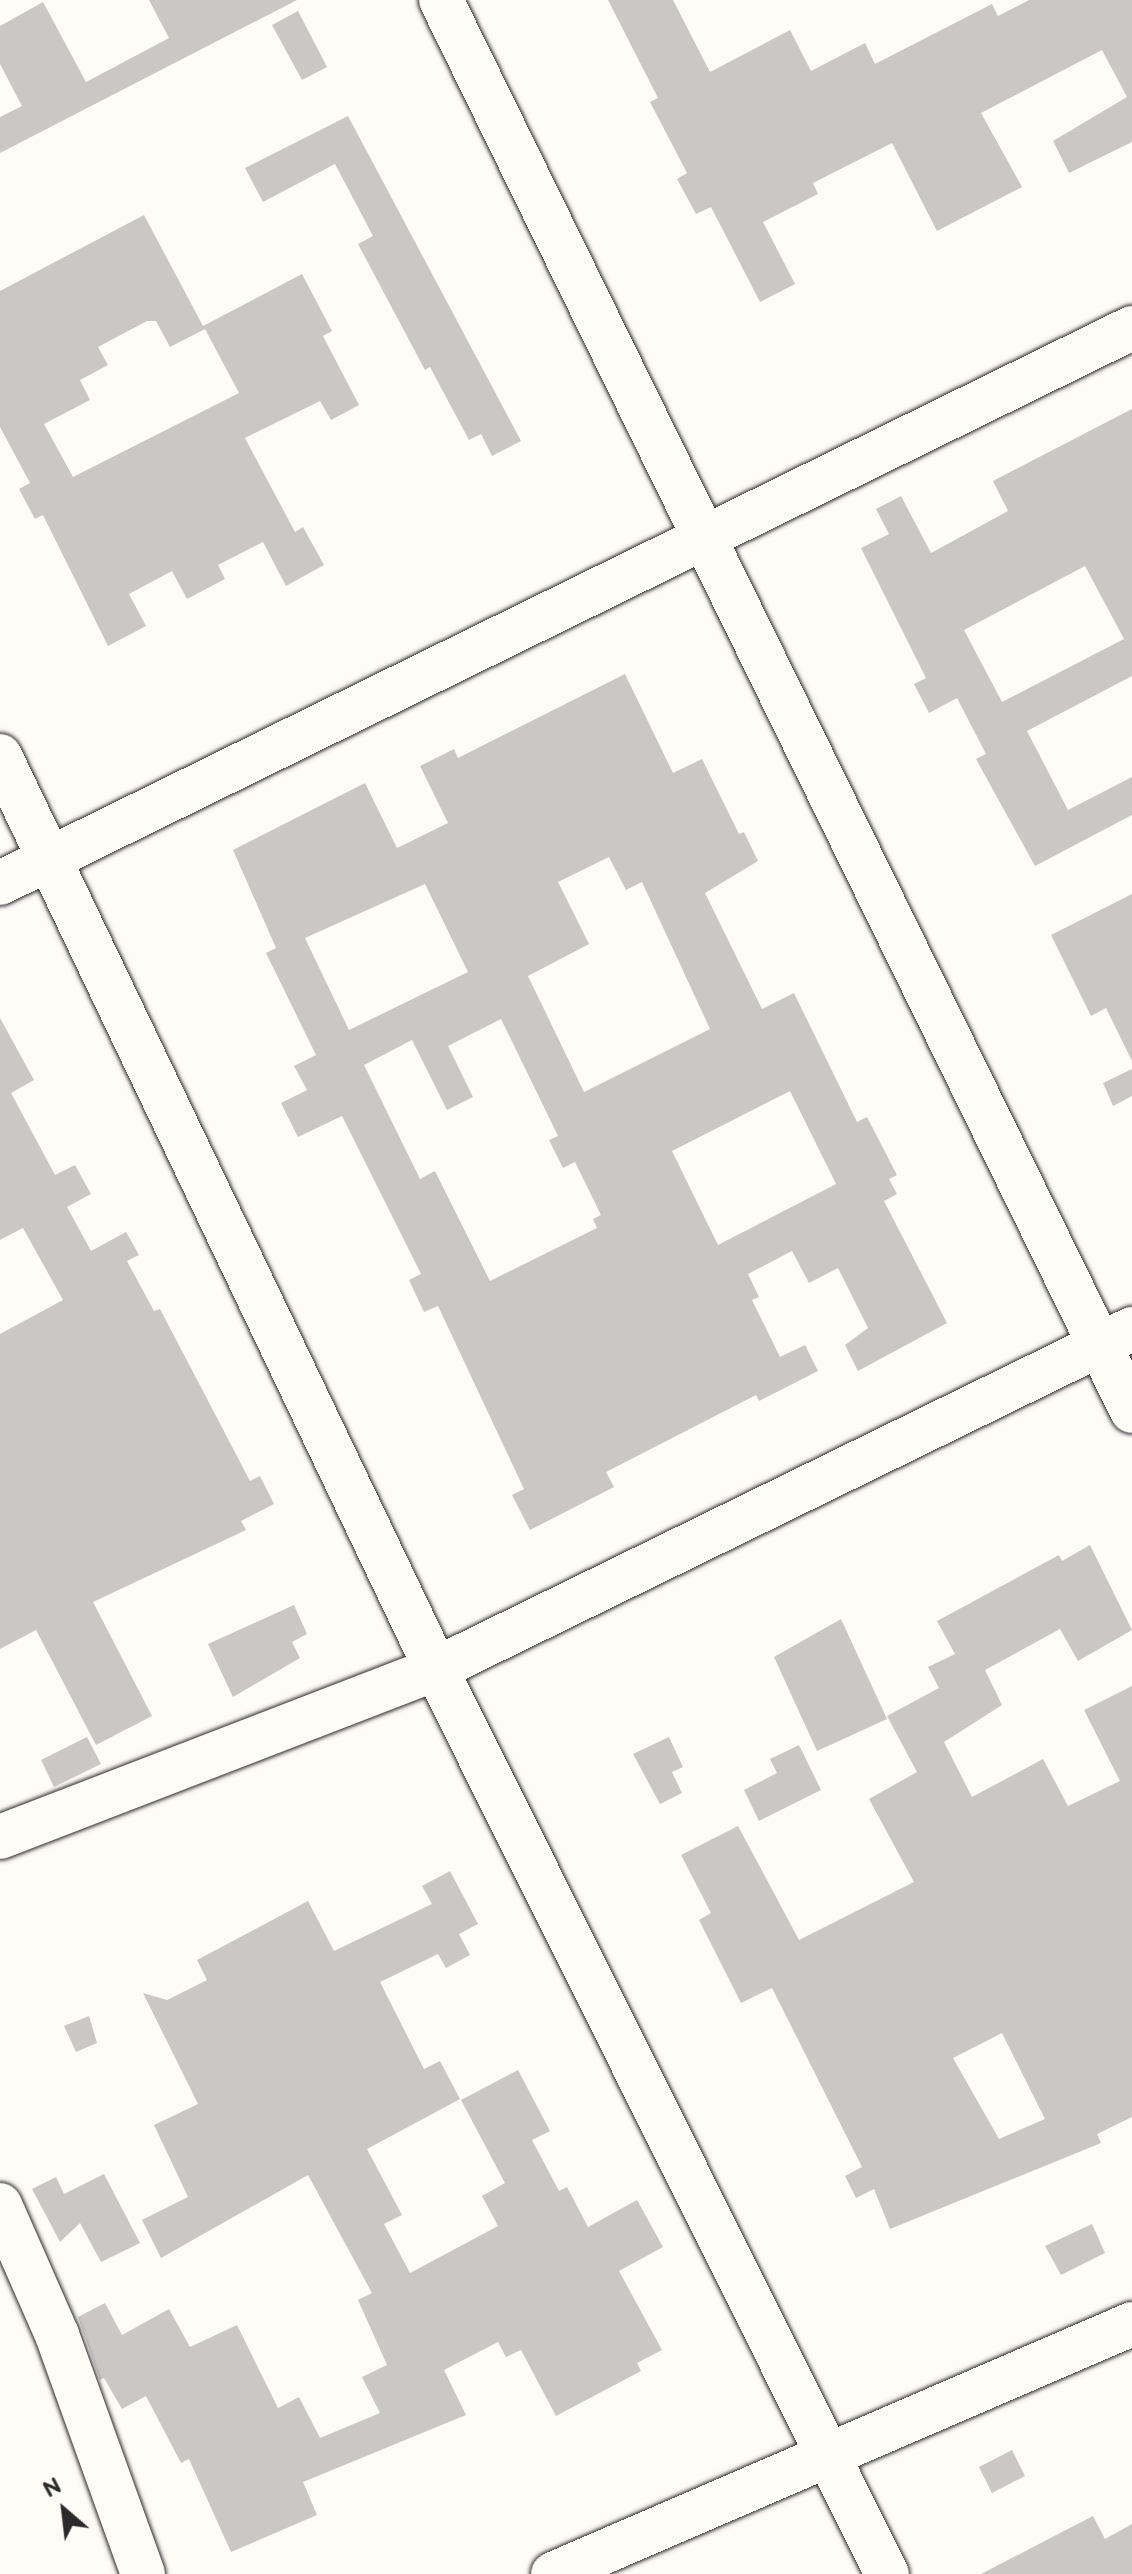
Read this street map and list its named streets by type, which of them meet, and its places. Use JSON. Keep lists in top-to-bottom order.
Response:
{
  "north": "top left"
}
